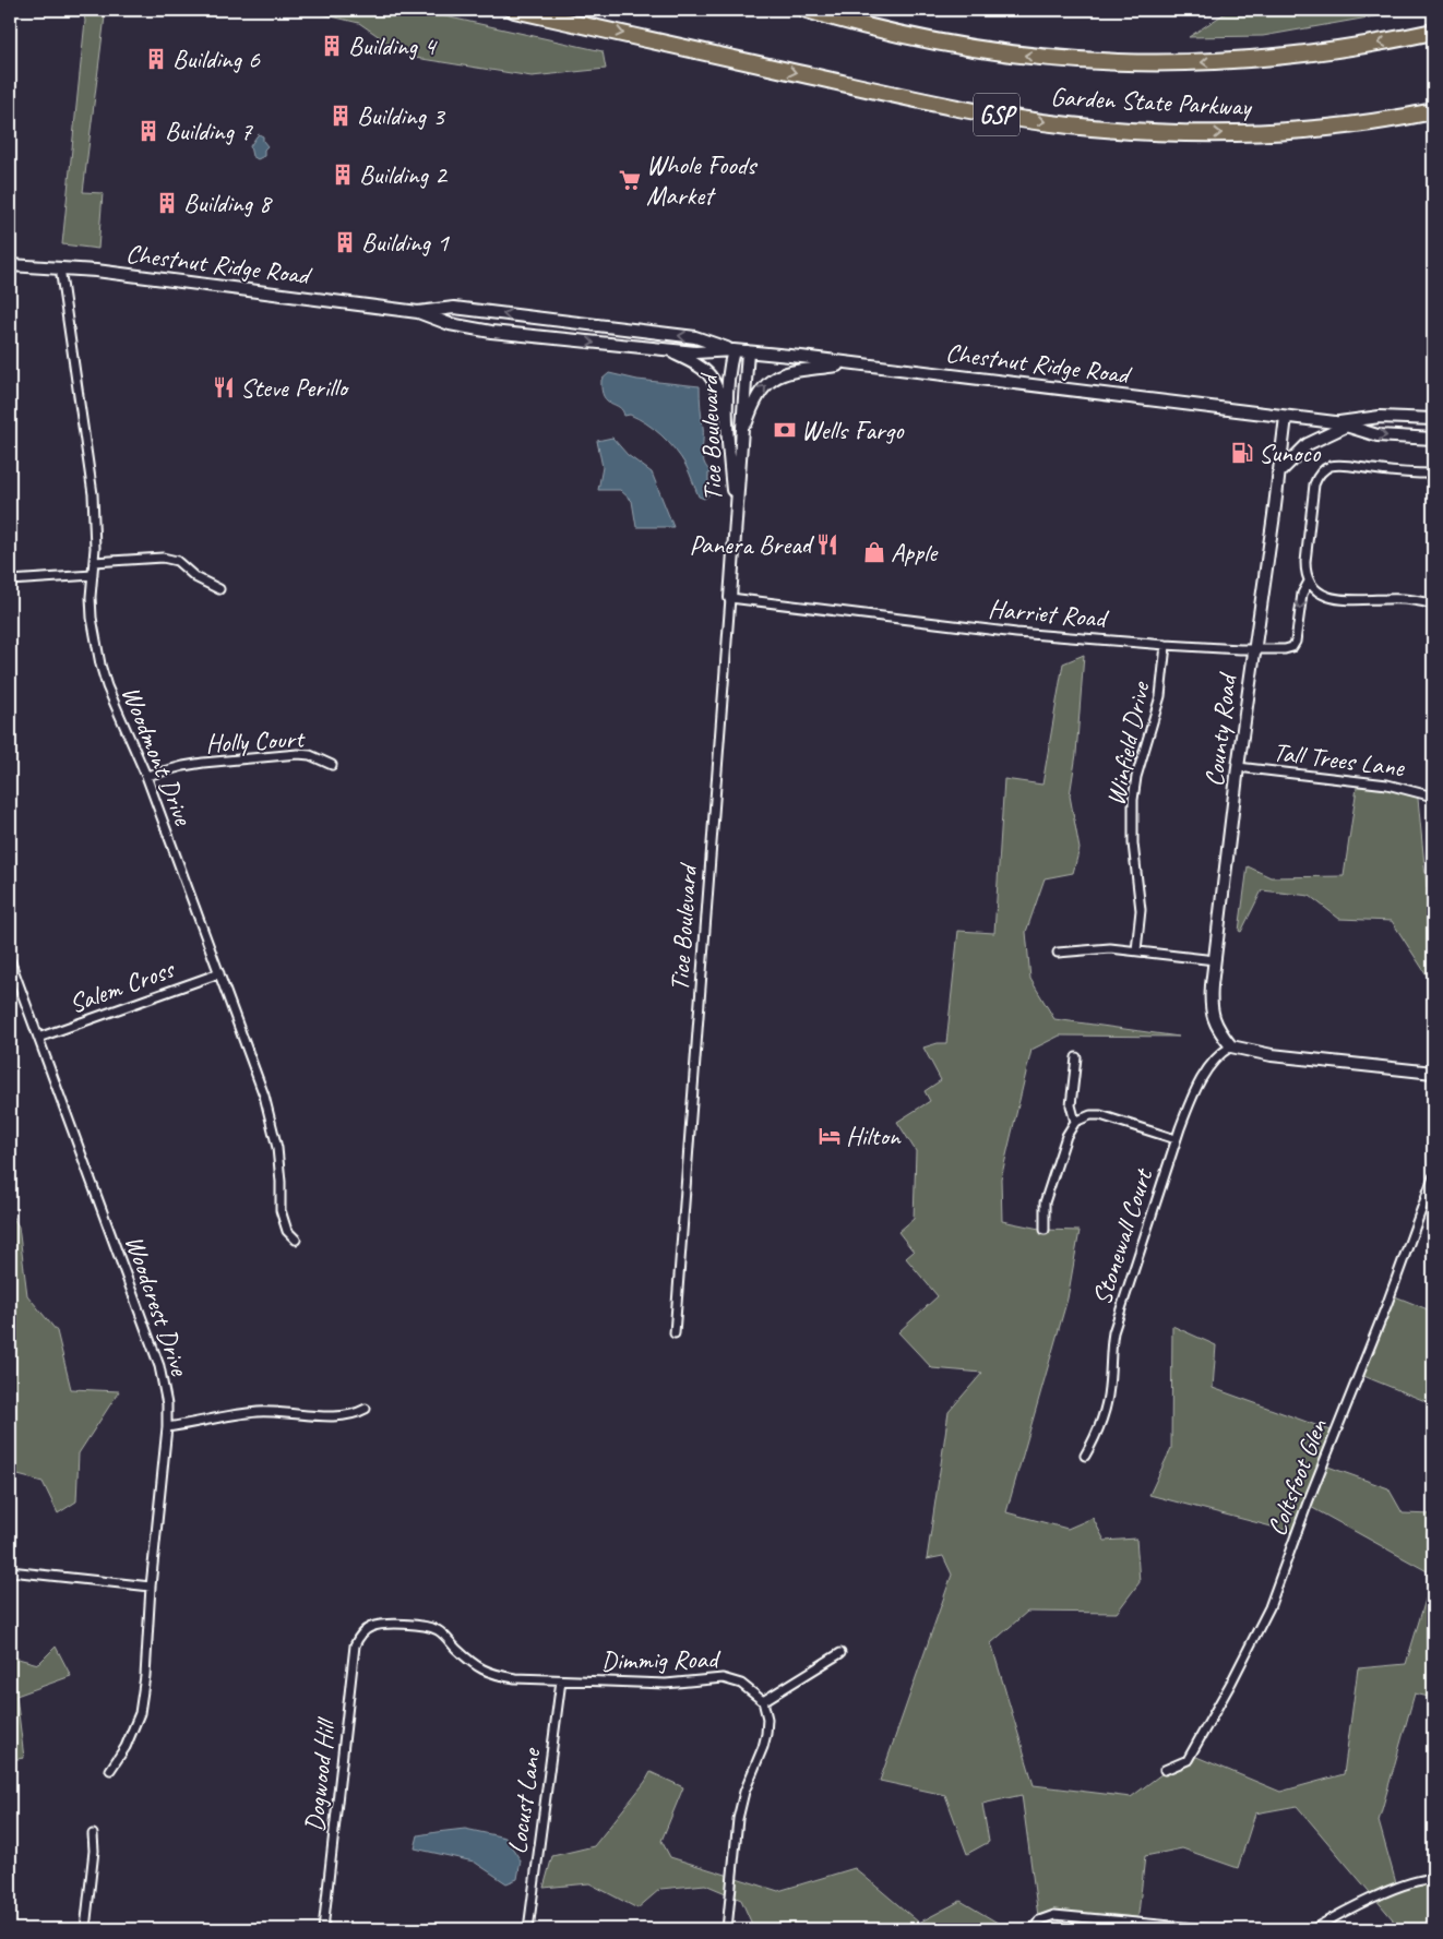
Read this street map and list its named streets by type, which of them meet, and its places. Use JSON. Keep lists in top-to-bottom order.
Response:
{
  "streets": {
    "highway": ["Garden State Parkway", "GSP"],
    "main road": ["Chestnut Ridge Road", "Tice Boulevard", "County Road"],
    "street": [
      "Harriet Road",
      "Holly Court",
      "Winfield Drive",
      "Woodmont Drive",
      "Tall Trees Lane",
      "Salem Cross",
      "Stonewall Court",
      "Woodcrest Drive",
      "Coltsfoot Glen",
      "Dimmig Road",
      "Dogwood Hill",
      "Locust Lane"
    ]
  },
  "crossings": [
    ["Chestnut Ridge Road", "Tice Boulevard"],
    ["Chestnut Ridge Road", "County Road"],
    ["Chestnut Ridge Road", "Woodmont Drive"],
    ["Tice Boulevard", "Harriet Road"],
    ["Harriet Road", "County Road"],
    ["Harriet Road", "Winfield Drive"],
    ["County Road", "Tall Trees Lane"],
    ["County Road", "Stonewall Court"],
    ["Holly Court", "Woodmont Drive"],
    ["Woodmont Drive", "Salem Cross"],
    ["Salem Cross", "Woodcrest Drive"],
    ["Dimmig Road", "Dogwood Hill"],
    ["Dimmig Road", "Locust Lane"]
  ],
  "places": {
    "building": [
      "Building 4",
      "Building 6",
      "Building 3",
      "Building 7",
      "Building 2",
      "Building 8",
      "Building 1"
    ],
    "supermarket": ["Whole Foods Market"],
    "restaurant": ["Steve Perillo", "Panera Bread"],
    "bank": ["Wells Fargo"],
    "fuel station": ["Sunoco"],
    "shop": ["Apple"],
    "hotel": ["Hilton"]
  }
}
